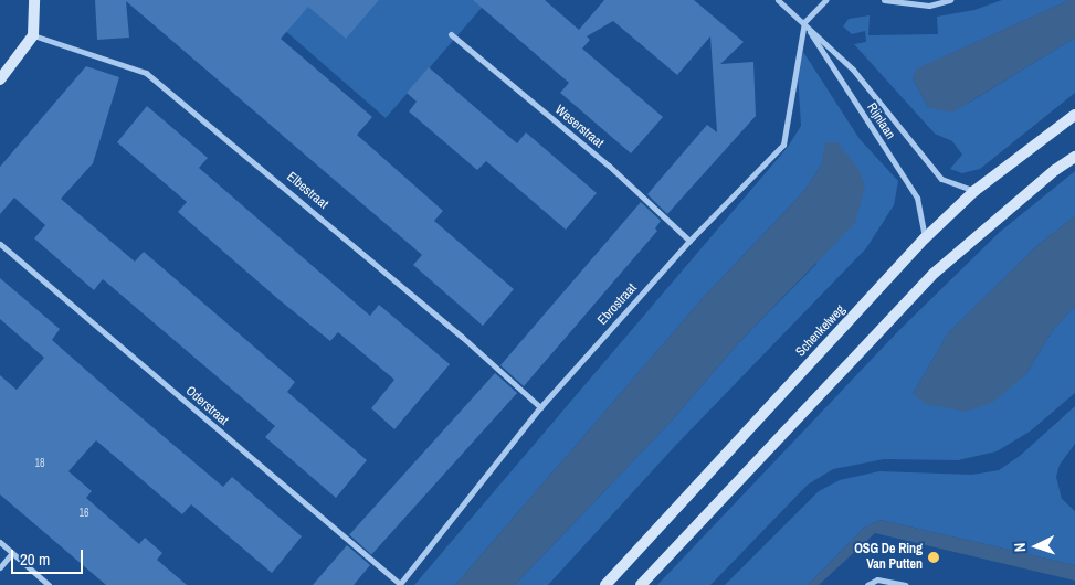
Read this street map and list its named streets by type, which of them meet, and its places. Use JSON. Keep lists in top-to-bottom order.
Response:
{
  "streets": {
    "main road": ["Schenkelweg"],
    "street": [
      "Rijnlaan",
      "Weserstraat",
      "Elbestraat",
      "Ebrostraat",
      "Oderstraat"
    ]
  },
  "crossings": [
    ["Rijnlaan", "Ebrostraat"],
    ["Rijnlaan", "Schenkelweg"],
    ["Weserstraat", "Ebrostraat"],
    ["Elbestraat", "Ebrostraat"],
    ["Ebrostraat", "Oderstraat"]
  ],
  "places": ["OSG De Ring Van Putten"],
  "house_numbers": ["18", "16"],
  "scale_bar": "20 m",
  "north": "left"
}
